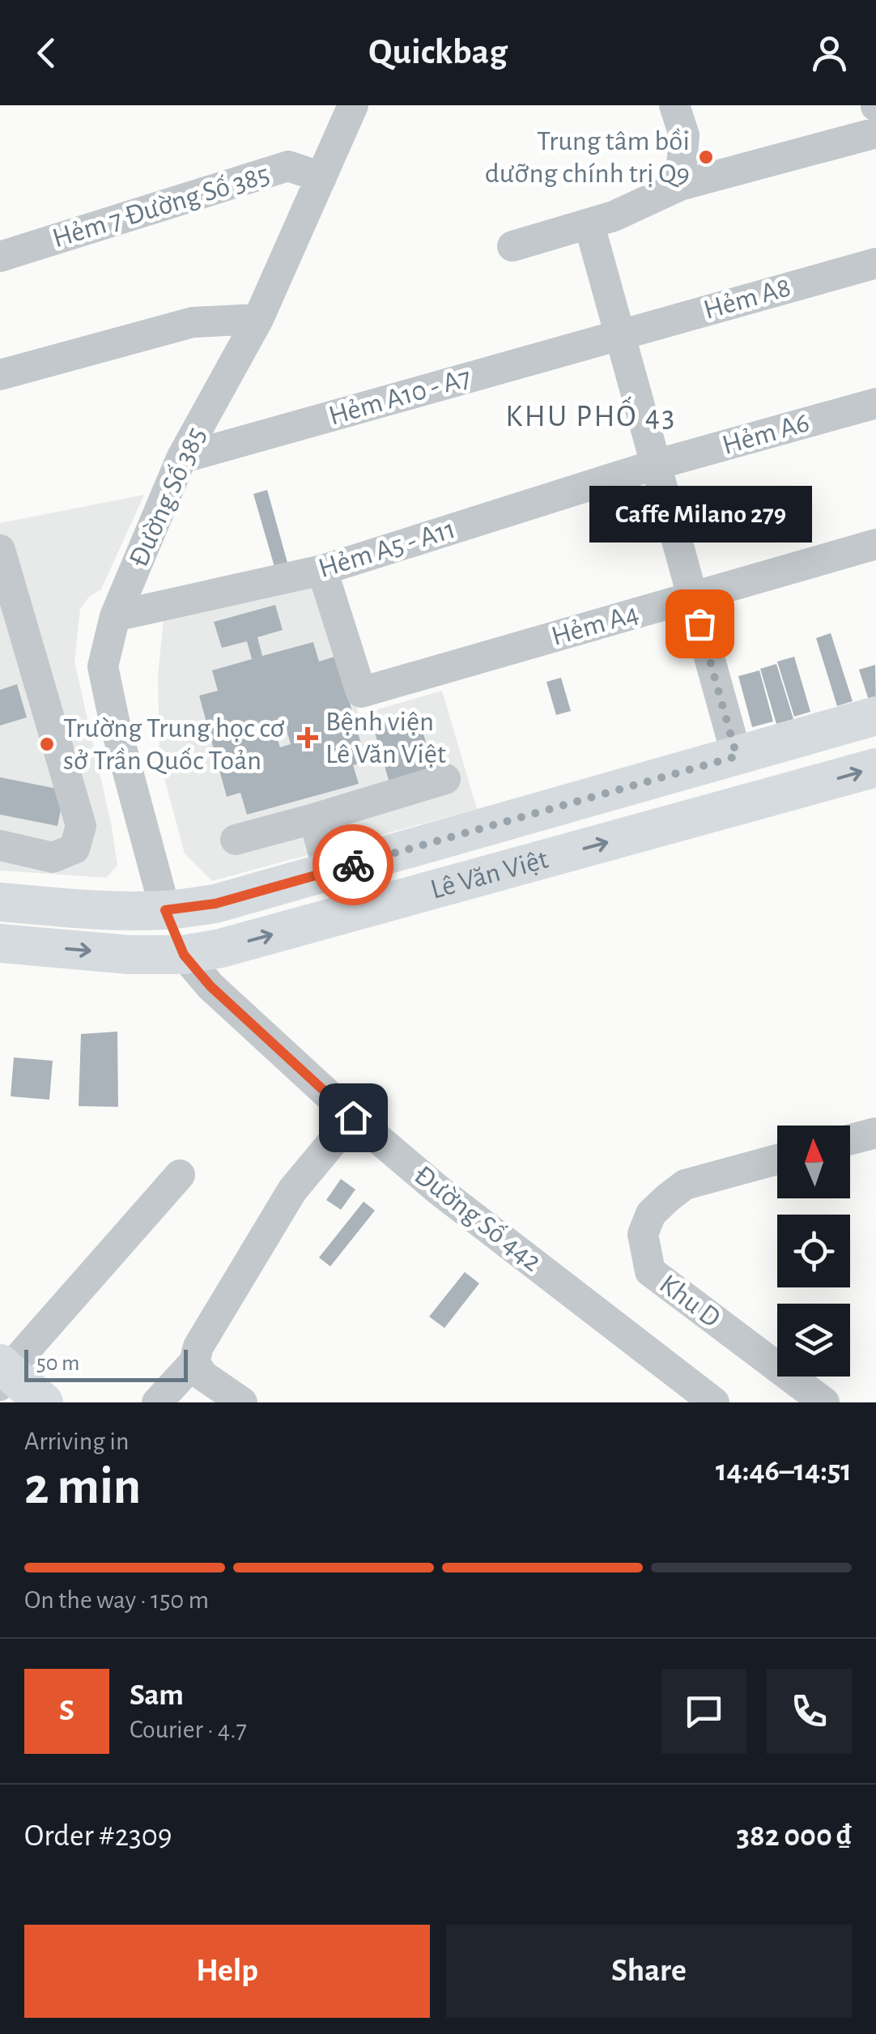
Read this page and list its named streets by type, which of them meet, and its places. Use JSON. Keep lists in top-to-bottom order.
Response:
{
  "streets": {
    "main road": ["Lê Văn Việt"],
    "street": [
      "Hẻm 7 Đường Số 385",
      "Hẻm A8",
      "Hẻm A10 - A7",
      "Hẻm A6",
      "Đường Số 385",
      "Hẻm A5 - A11",
      "Hẻm A4",
      "Đường Số 442",
      "Khu D"
    ]
  },
  "crossings": [
    ["Hẻm 7 Đường Số 385", "Đường Số 385"],
    ["Hẻm A8", "Hẻm A10 - A7"],
    ["Hẻm A10 - A7", "Đường Số 385"],
    ["Hẻm A6", "Hẻm A5 - A11"],
    ["Đường Số 385", "Hẻm A5 - A11"],
    ["Đường Số 385", "Lê Văn Việt"],
    ["Hẻm A5 - A11", "Hẻm A4"],
    ["Lê Văn Việt", "Đường Số 442"]
  ],
  "districts": ["KHU PHỐ 43"],
  "places": {
    "other": ["Trung tâm bồi dưỡng chính trị Q9", "Caffe Milano 279", "Trường Trung học cơ sở Trần Quốc Toản"],
    "health": ["Bệnh viện Lê Văn Việt"]
  },
  "scale_bar": "50 m",
  "north": "top",
  "page": {
    "header": "Quickbag",
    "bubble": "Caffe Milano 279",
    "scale": "50 m",
    "heading": ["2 min", "Arriving in", "14:46–14:51"],
    "panel": [
      "Sam",
      "Courier · 4.7",
      "Order #2309",
      "382 000 ₫"
    ],
    "bar": "On the way · 150 m",
    "round": "S",
    "buttons": ["Help", "Share"]
  }
}
